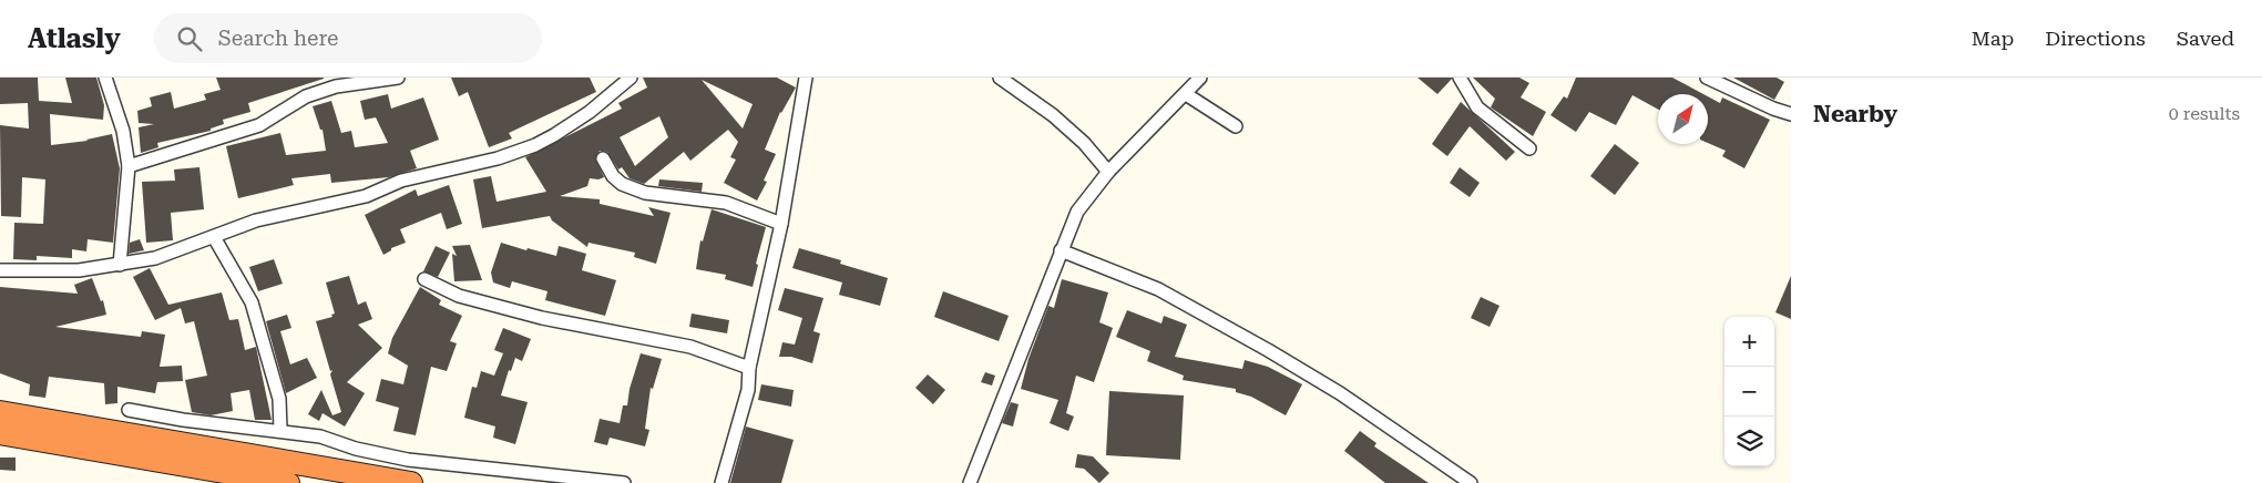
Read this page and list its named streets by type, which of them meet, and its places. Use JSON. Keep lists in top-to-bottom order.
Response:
{
  "north": "top right",
  "page": {
    "header": "Atlasly",
    "search": "Search here",
    "nav": ["Map", "Directions", "Saved"],
    "heading": ["Nearby", "0 results"],
    "map_buttons": ["+", "−"]
  }
}
